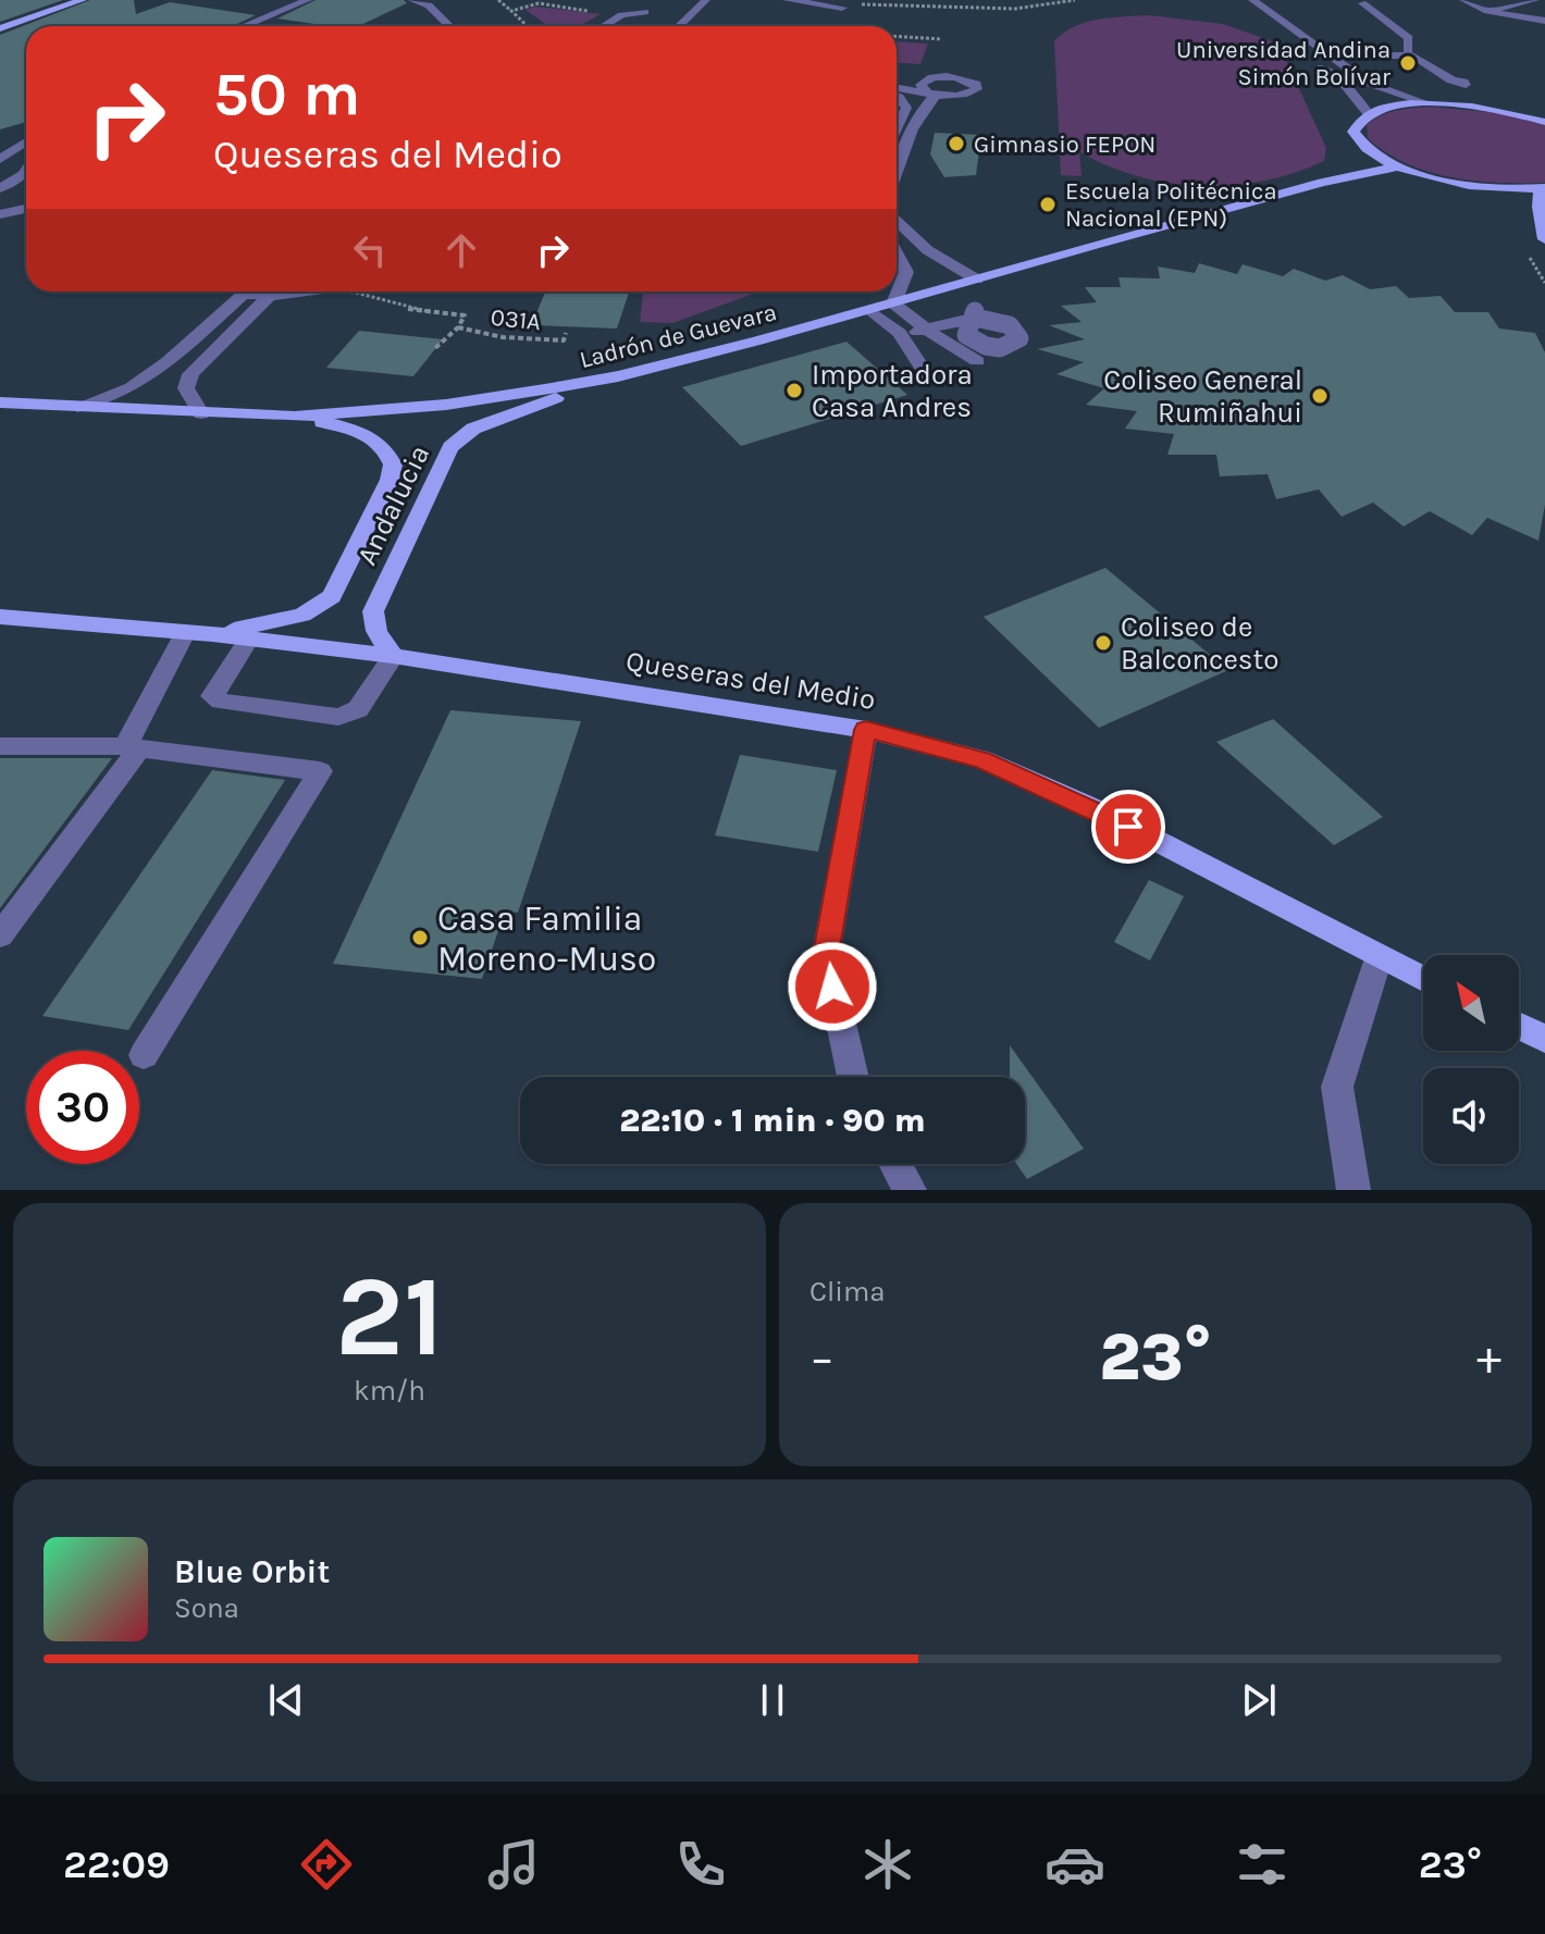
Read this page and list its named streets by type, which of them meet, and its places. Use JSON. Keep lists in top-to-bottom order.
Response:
{
  "streets": {
    "main road": ["Ladrón de Guevara", "Andalucia", "Queseras del Medio"],
    "path": ["031A"]
  },
  "crossings": [
    ["Ladrón de Guevara", "Andalucia"],
    ["Andalucia", "Queseras del Medio"]
  ],
  "places": [
    "Universidad Andina Simón Bolívar",
    "Gimnasio FEPON",
    "Escuela Politécnica Nacional (EPN)",
    "Importadora Casa Andres",
    "Coliseo General Rumiñahui",
    "Coliseo de Balconcesto",
    "Casa Familia Moreno-Muso"
  ],
  "north": "top left",
  "page": {
    "turn": ["50 m", "Queseras del Medio"],
    "limit": "30",
    "trip": "22:10 · 1 min · 90 m",
    "tile": [
      ["21", "km/h"],
      "Clima"
    ],
    "heat": ["−", "23°", "+"],
    "song": ["Blue Orbit", "Sona"],
    "tabs": ["22:09", "23°"]
  }
}
